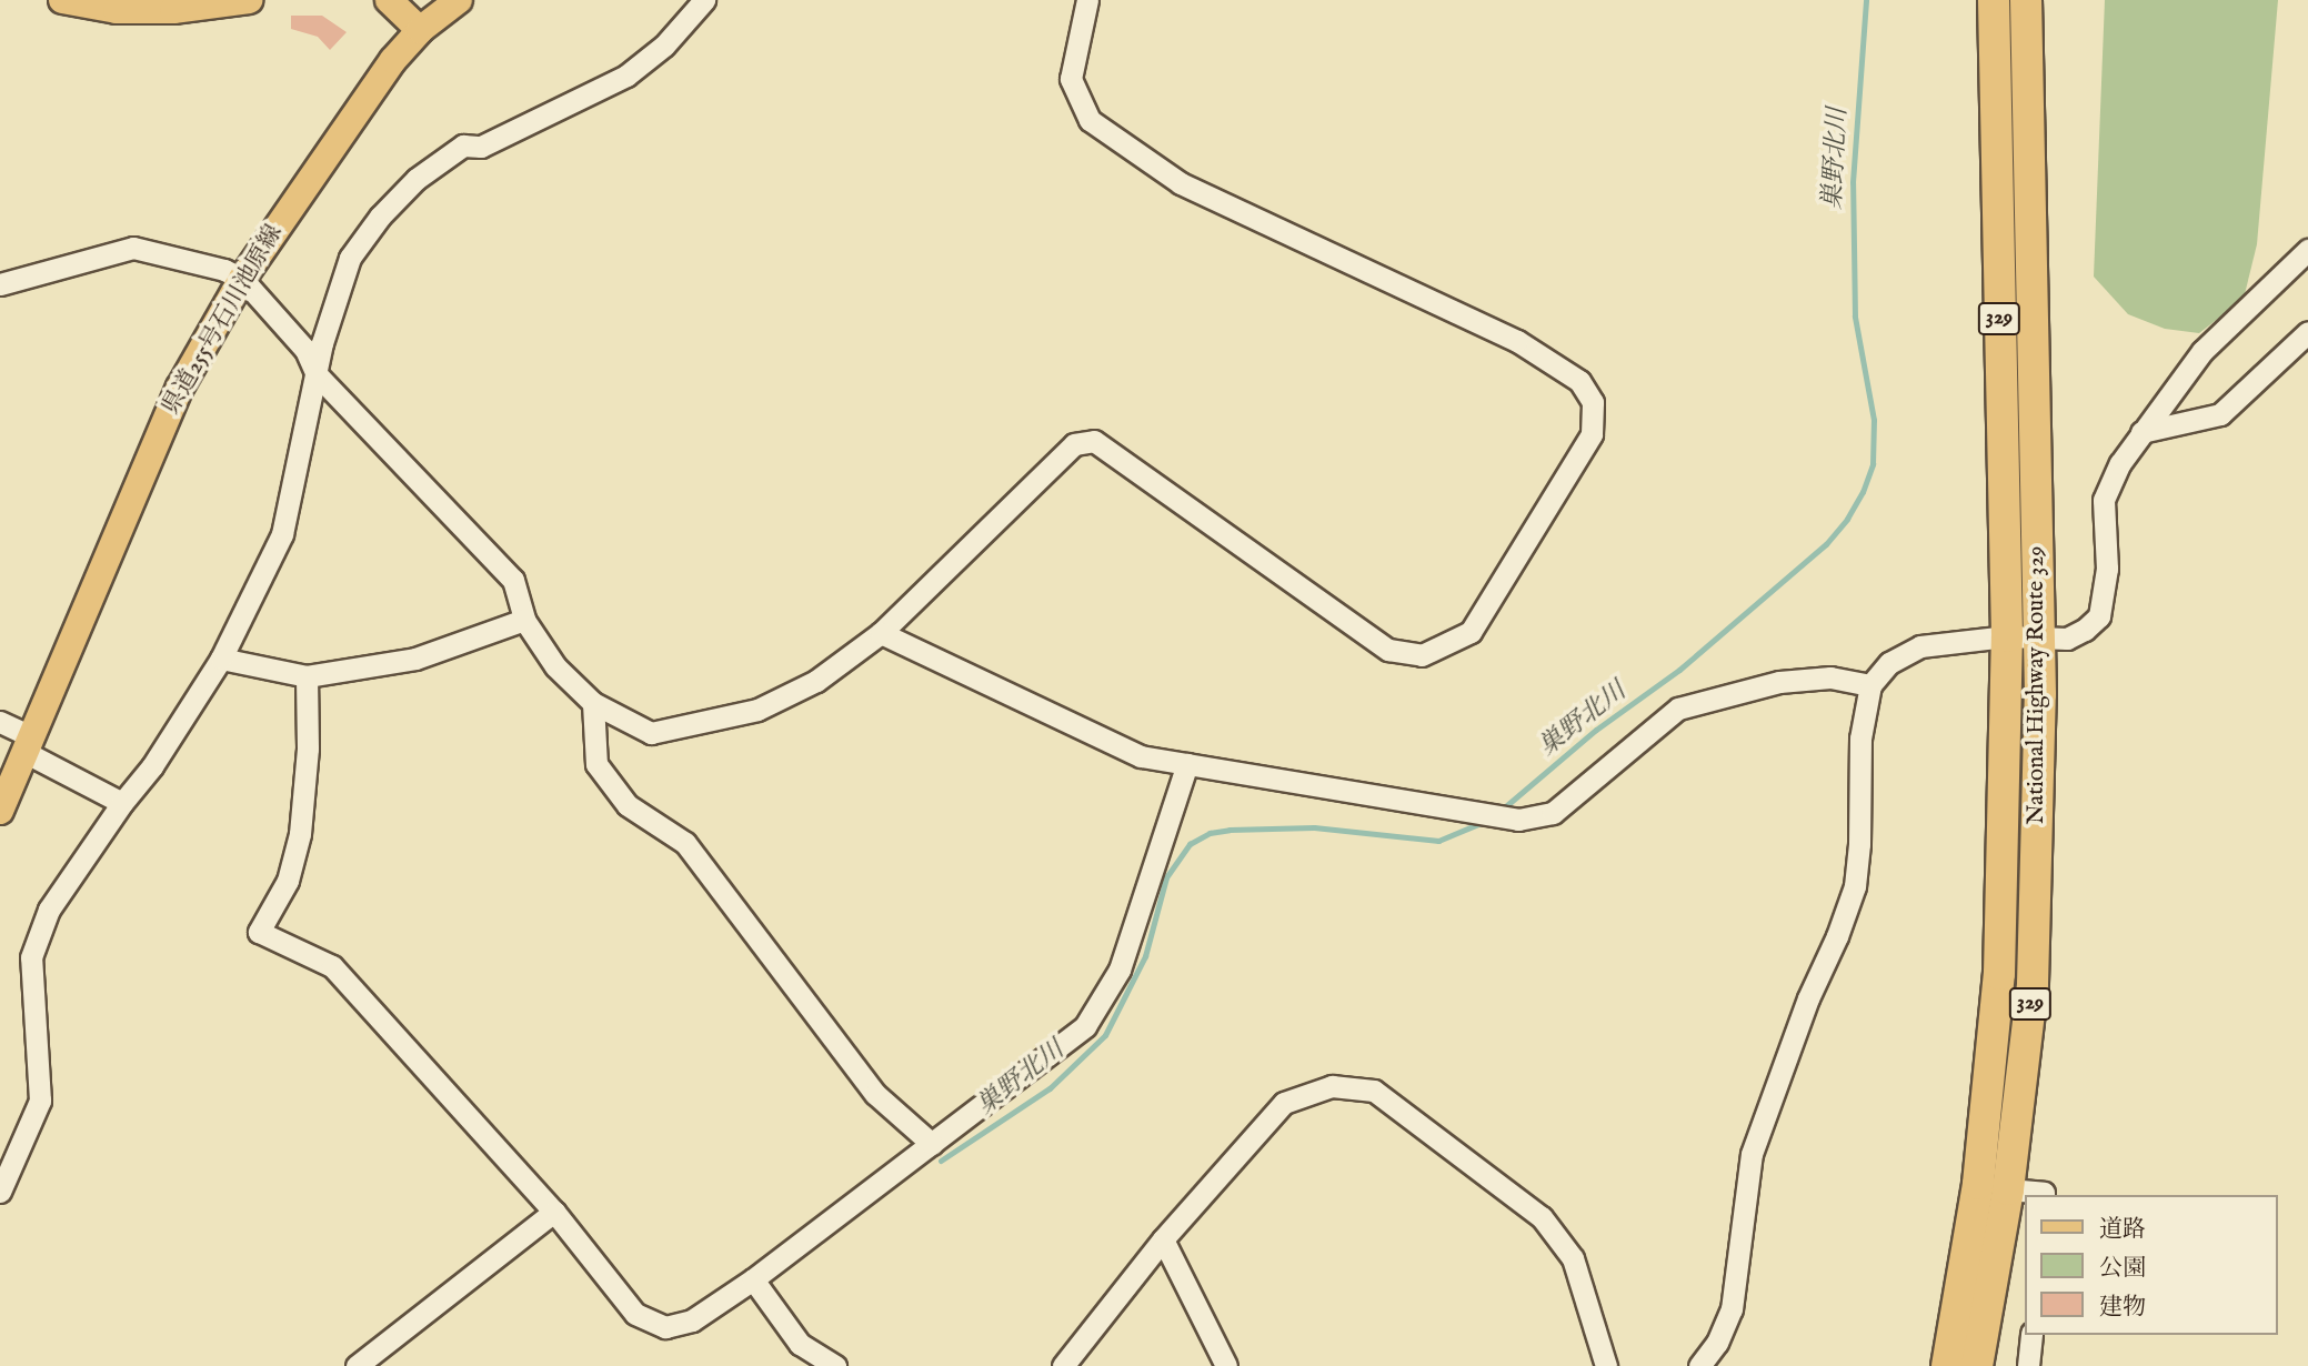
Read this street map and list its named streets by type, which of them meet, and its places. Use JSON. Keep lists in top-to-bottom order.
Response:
{
  "streets": {
    "highway": ["329", "National Highway Route 329"],
    "main road": ["県道255号石川池原線"]
  },
  "water": ["巣野北川"],
  "legend": ["道路", "公園", "建物"]
}
